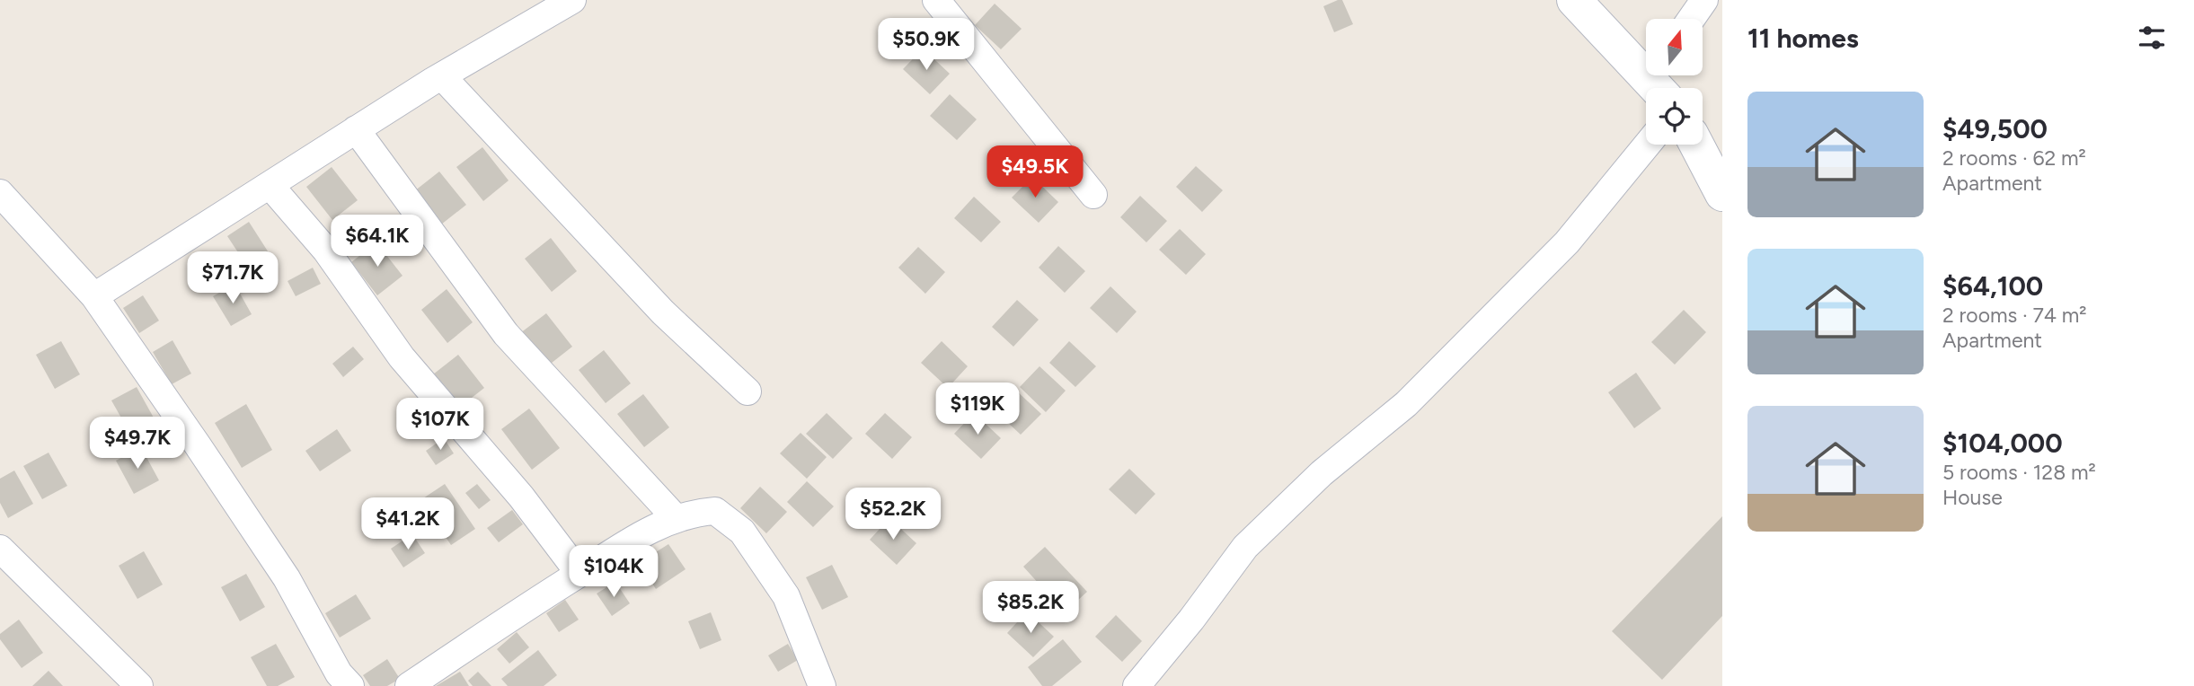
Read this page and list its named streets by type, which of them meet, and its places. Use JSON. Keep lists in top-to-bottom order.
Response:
{
  "north": "top",
  "page": {
    "heading": "11 homes",
    "price": [
      "$50.9K",
      "$49.5K",
      "$64.1K",
      "$71.7K",
      "$119K",
      "$107K",
      "$49.7K",
      "$52.2K",
      "$41.2K",
      "$104K",
      "$85.2K"
    ],
    "list": [
      {
        "name": "$49,500",
        "note": "2 rooms · 62 m² · Apartment"
      },
      {
        "name": "$64,100",
        "note": "2 rooms · 74 m² · Apartment"
      },
      {
        "name": "$104,000",
        "note": "5 rooms · 128 m² · House"
      }
    ]
  }
}
